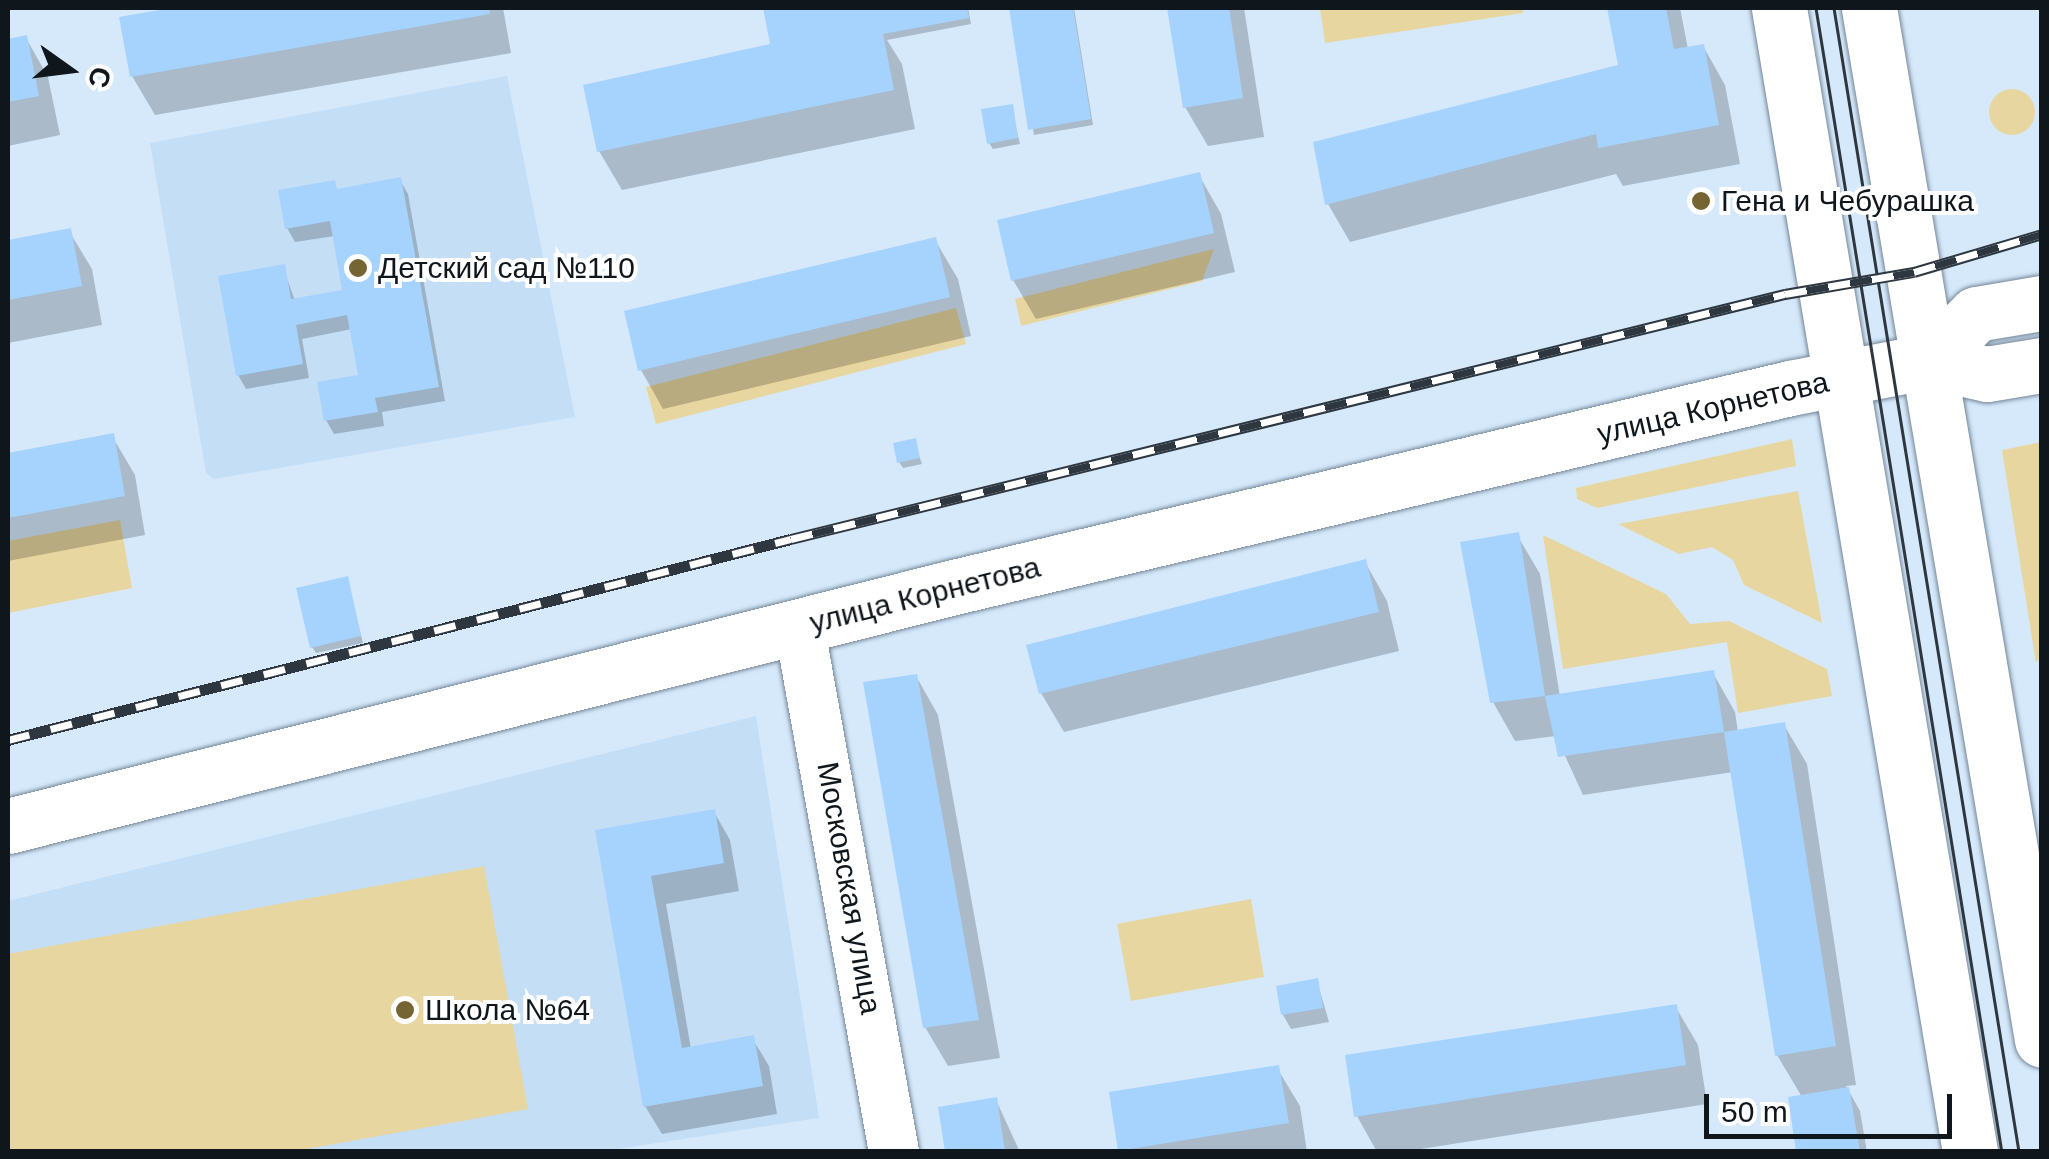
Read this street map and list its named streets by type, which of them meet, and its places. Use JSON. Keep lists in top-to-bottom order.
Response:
{
  "streets": {
    "main road": ["улица Корнетова"],
    "street": ["Московская улица"]
  },
  "crossings": [
    ["улица Корнетова", "Московская улица"]
  ],
  "places": ["Гена и Чебурашка", "Детский сад №110", "Школа №64"],
  "scale_bar": "50 m",
  "north": "right"
}
